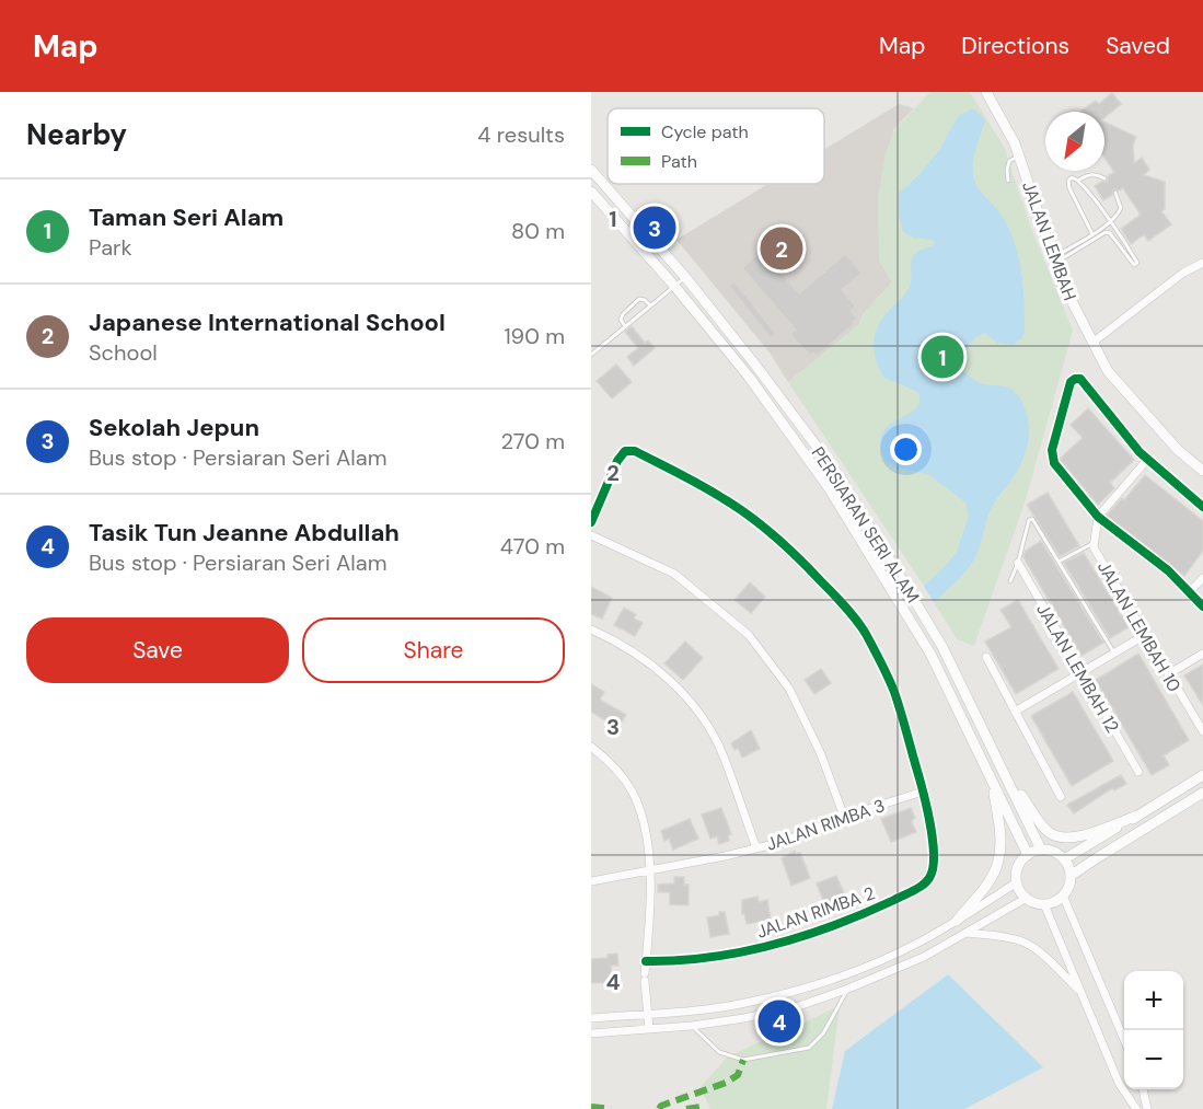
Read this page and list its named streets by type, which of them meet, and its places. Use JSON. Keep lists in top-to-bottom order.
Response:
{
  "streets": {
    "street": [
      "JALAN LEMBAH",
      "PERSIARAN SERI ALAM",
      "JALAN LEMBAH 10",
      "JALAN LEMBAH 12",
      "JALAN RIMBA 3",
      "JALAN RIMBA 2"
    ]
  },
  "crossings": [
    ["JALAN RIMBA 3", "JALAN RIMBA 2"]
  ],
  "legend": ["Cycle path", "Path"],
  "north": "bottom left",
  "page": {
    "header": "Map",
    "nav": ["Map", "Directions", "Saved"],
    "heading": ["Nearby", "4 results"],
    "list": [
      {
        "mark": "1",
        "name": "Taman Seri Alam",
        "note": "Park",
        "value": "80 m"
      },
      {
        "mark": "2",
        "name": "Japanese International School",
        "note": "School",
        "value": "190 m"
      },
      {
        "mark": "3",
        "name": "Sekolah Jepun",
        "note": "Bus stop · Persiaran Seri Alam",
        "value": "270 m"
      },
      {
        "mark": "4",
        "name": "Tasik Tun Jeanne Abdullah",
        "note": "Bus stop · Persiaran Seri Alam",
        "value": "470 m"
      }
    ],
    "pins": [
      "3",
      "2",
      "1",
      "4"
    ],
    "buttons": ["Save", "Share"],
    "map_buttons": ["+", "−"]
  },
  "grid": {
    "rows": [
      "1",
      "2",
      "3",
      "4"
    ]
  }
}
